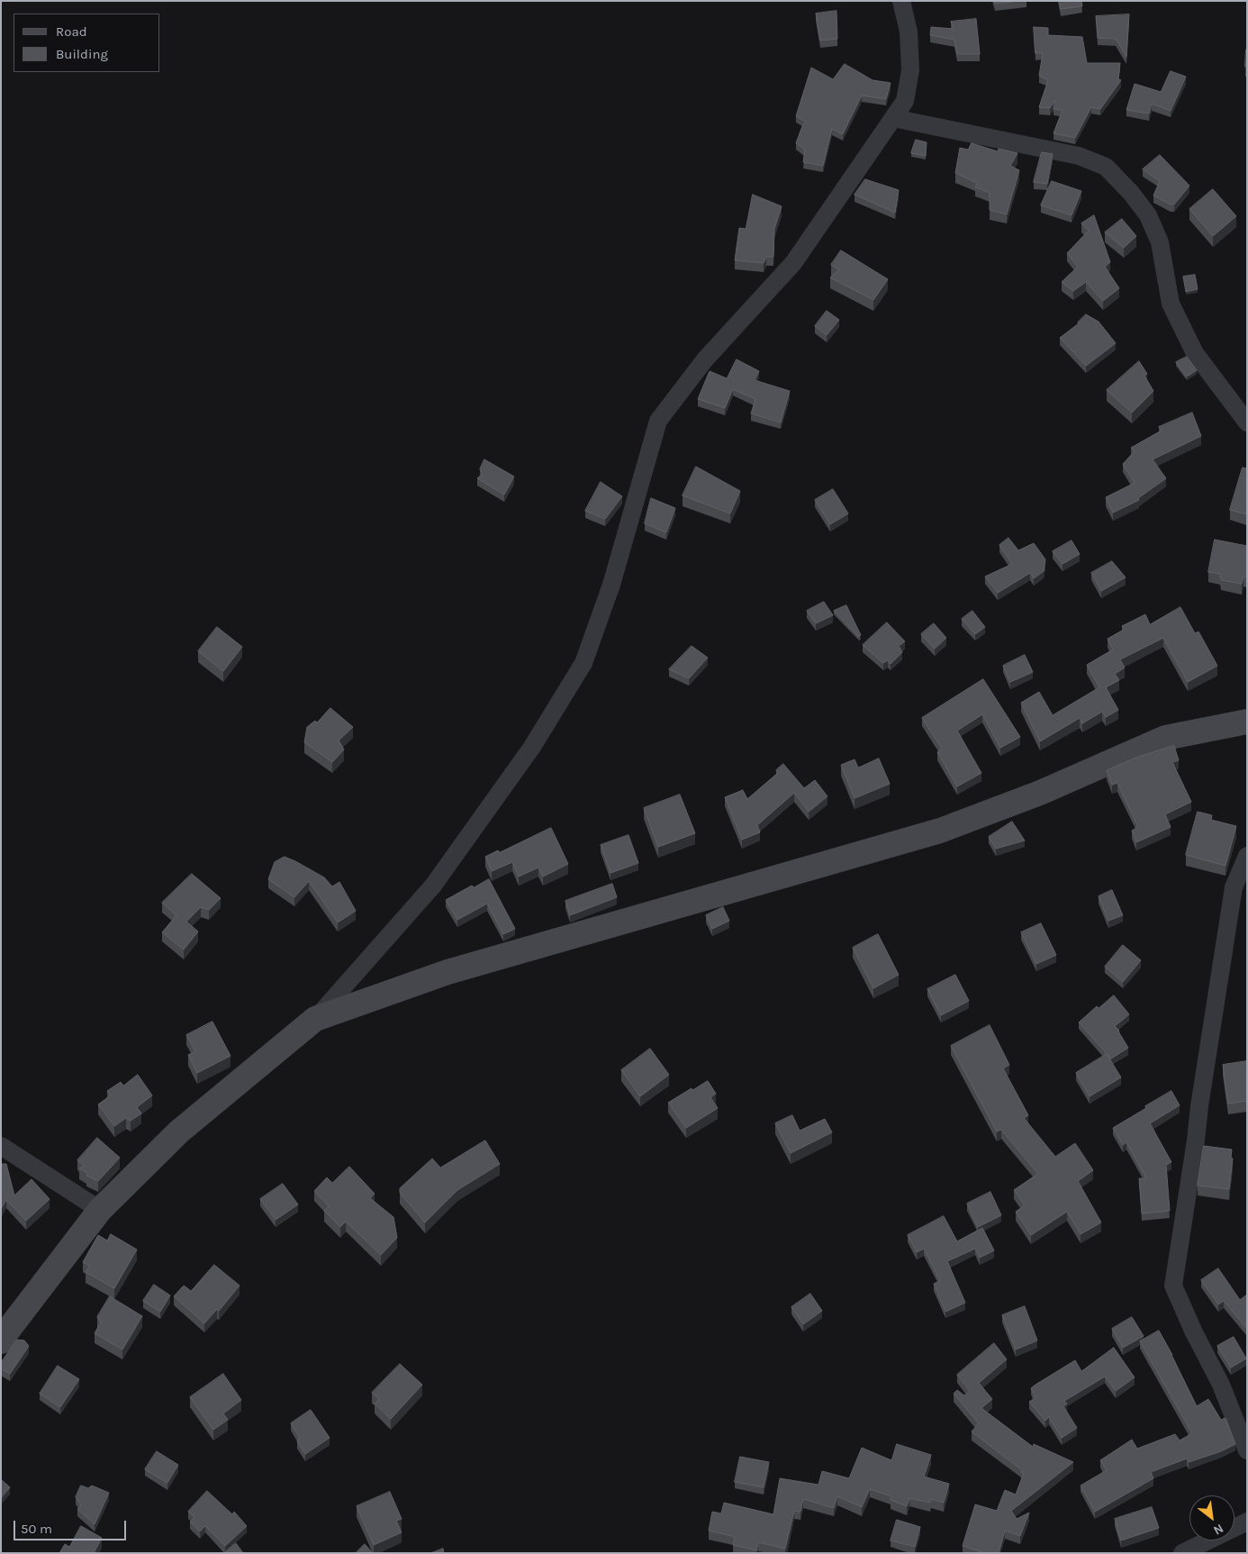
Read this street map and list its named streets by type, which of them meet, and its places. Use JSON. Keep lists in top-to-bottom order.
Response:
{
  "legend": ["Road", "Building"],
  "scale_bar": "50 m",
  "north": "bottom right"
}
